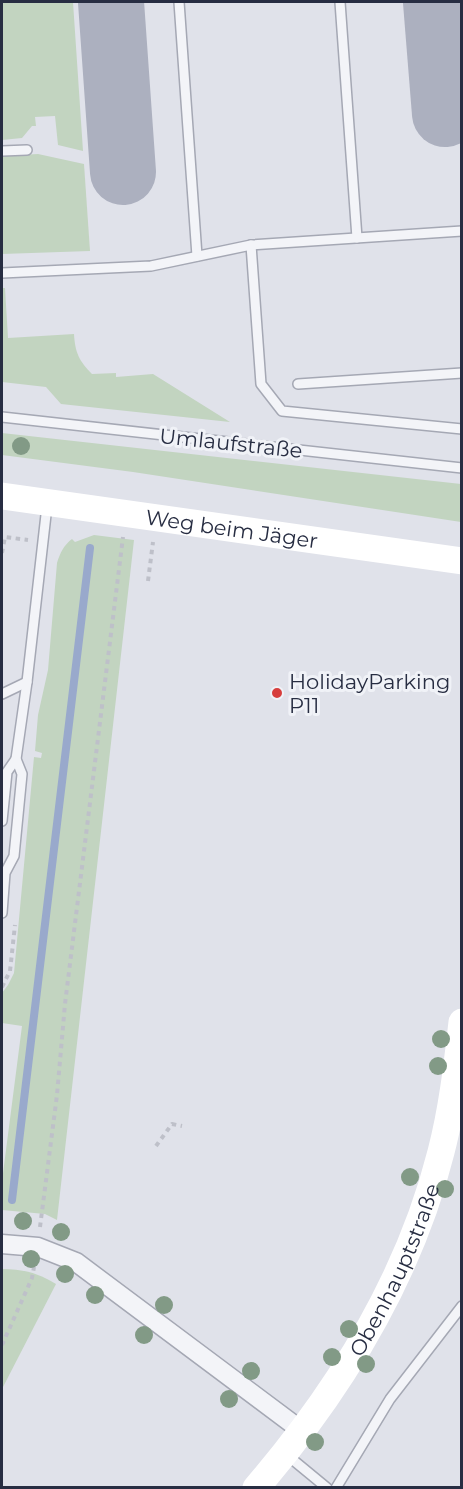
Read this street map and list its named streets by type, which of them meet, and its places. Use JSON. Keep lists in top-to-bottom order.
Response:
{
  "streets": {
    "street": ["Weg beim Jäger", "Obenhauptstraße"],
    "lane": ["Umlaufstraße"]
  },
  "places": ["HolidayParking P11"]
}
